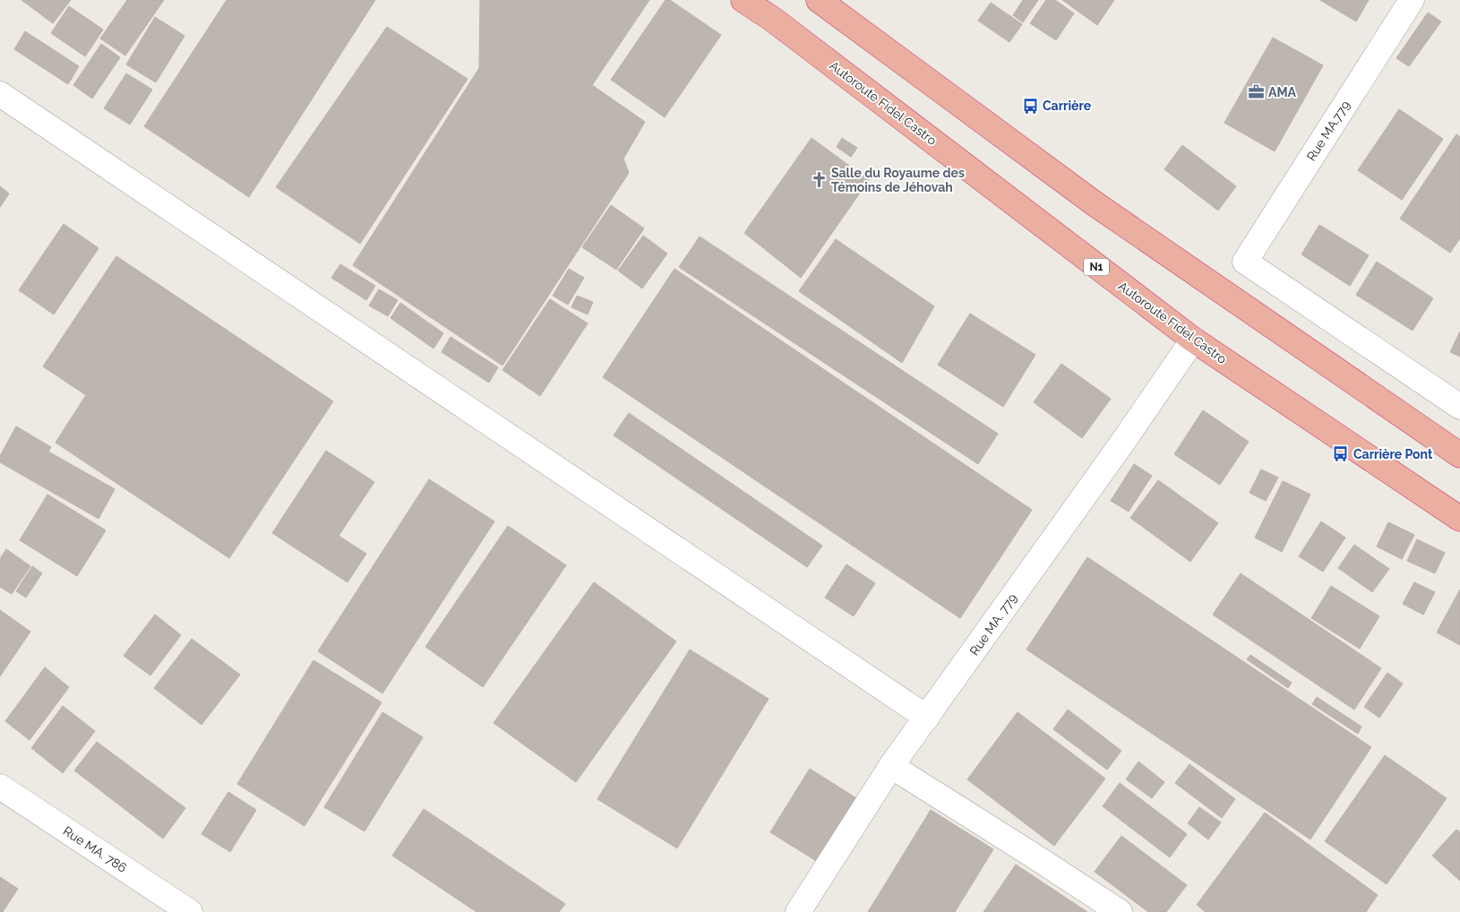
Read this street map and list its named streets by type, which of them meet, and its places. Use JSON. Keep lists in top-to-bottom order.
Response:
{
  "streets": {
    "highway": ["Autoroute Fidel Castro", "N1"],
    "street": ["Rue MA.779", "Rue MA. 779", "Rue MA. 786"]
  },
  "crossings": [
    ["Autoroute Fidel Castro", "Rue MA. 779"]
  ],
  "places": {
    "office": ["AMA"],
    "bus stop": ["Carrière", "Carrière Pont"],
    "church": ["Salle du Royaume des Témoins de Jéhovah"]
  }
}
